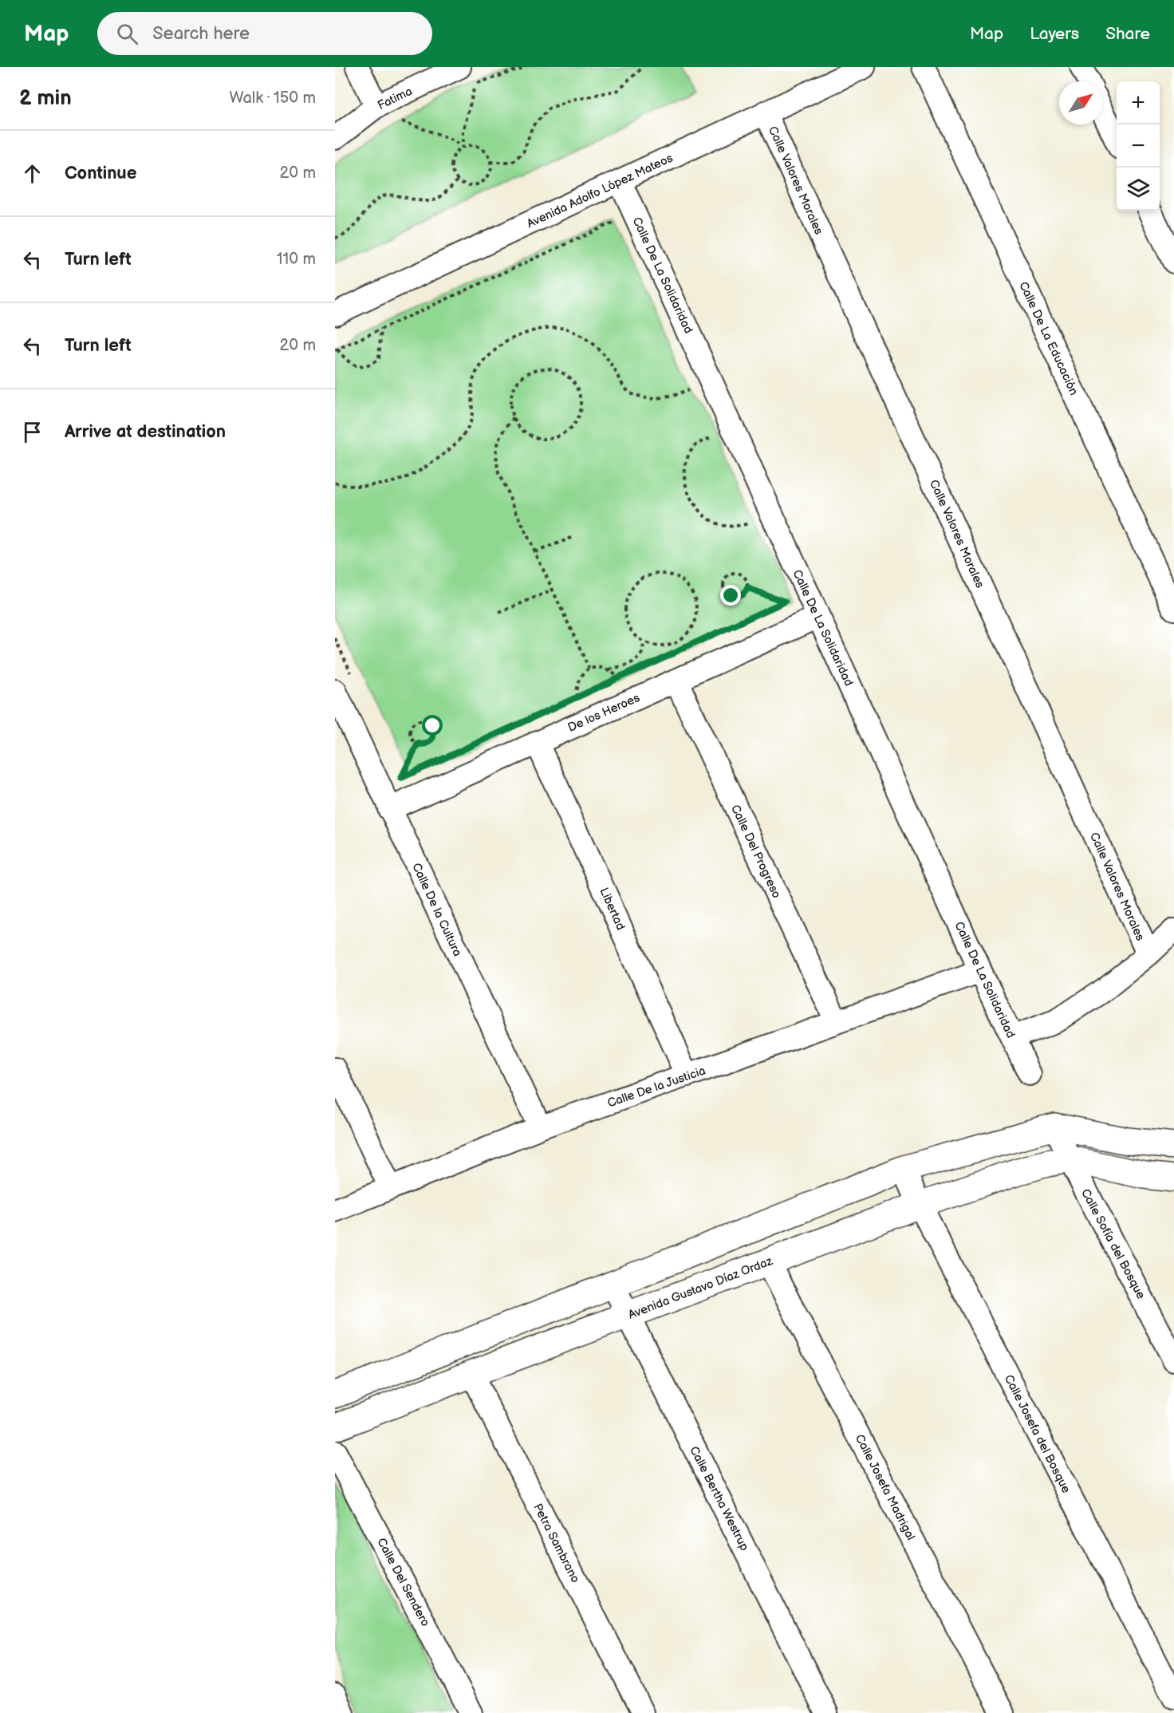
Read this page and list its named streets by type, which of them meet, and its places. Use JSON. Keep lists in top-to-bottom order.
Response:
{
  "streets": {
    "street": [
      "Fatima",
      "Calle Valores Morales",
      "Avenida Adolfo López Mateos",
      "Calle De La Solidaridad",
      "Calle De La Educación",
      "De los Heroes",
      "Calle Del Progreso",
      "Libertad",
      "Calle De la Cultura",
      "Calle De la Justicia",
      "Calle Sofía del Bosque",
      "Avenida Gustavo Díaz Ordaz",
      "Calle Josefa del Bosque",
      "Calle Josefa Madrigal",
      "Calle Bertha Westrup",
      "Petra Sambrano",
      "Calle Del Sendero"
    ]
  },
  "crossings": [
    ["Calle Valores Morales", "Avenida Adolfo López Mateos"],
    ["Avenida Adolfo López Mateos", "Calle De La Solidaridad"],
    ["Calle De La Solidaridad", "De los Heroes"],
    ["Calle De La Solidaridad", "Calle De la Justicia"],
    ["De los Heroes", "Calle Del Progreso"],
    ["De los Heroes", "Libertad"],
    ["De los Heroes", "Calle De la Cultura"],
    ["Calle Del Progreso", "Calle De la Justicia"],
    ["Libertad", "Calle De la Justicia"],
    ["Calle De la Cultura", "Calle De la Justicia"],
    ["Calle Sofía del Bosque", "Avenida Gustavo Díaz Ordaz"],
    ["Avenida Gustavo Díaz Ordaz", "Calle Josefa del Bosque"],
    ["Avenida Gustavo Díaz Ordaz", "Calle Josefa Madrigal"],
    ["Avenida Gustavo Díaz Ordaz", "Calle Bertha Westrup"],
    ["Avenida Gustavo Díaz Ordaz", "Petra Sambrano"]
  ],
  "north": "top right",
  "page": {
    "header": "Map",
    "search": "Search here",
    "nav": ["Map", "Layers", "Share"],
    "heading": ["2 min", "Walk · 150 m"],
    "map_buttons": ["+", "−"],
    "list": [
      ["Continue", "20 m"],
      ["Turn left", "110 m"],
      ["Turn left", "20 m"],
      "Arrive at destination"
    ]
  }
}
